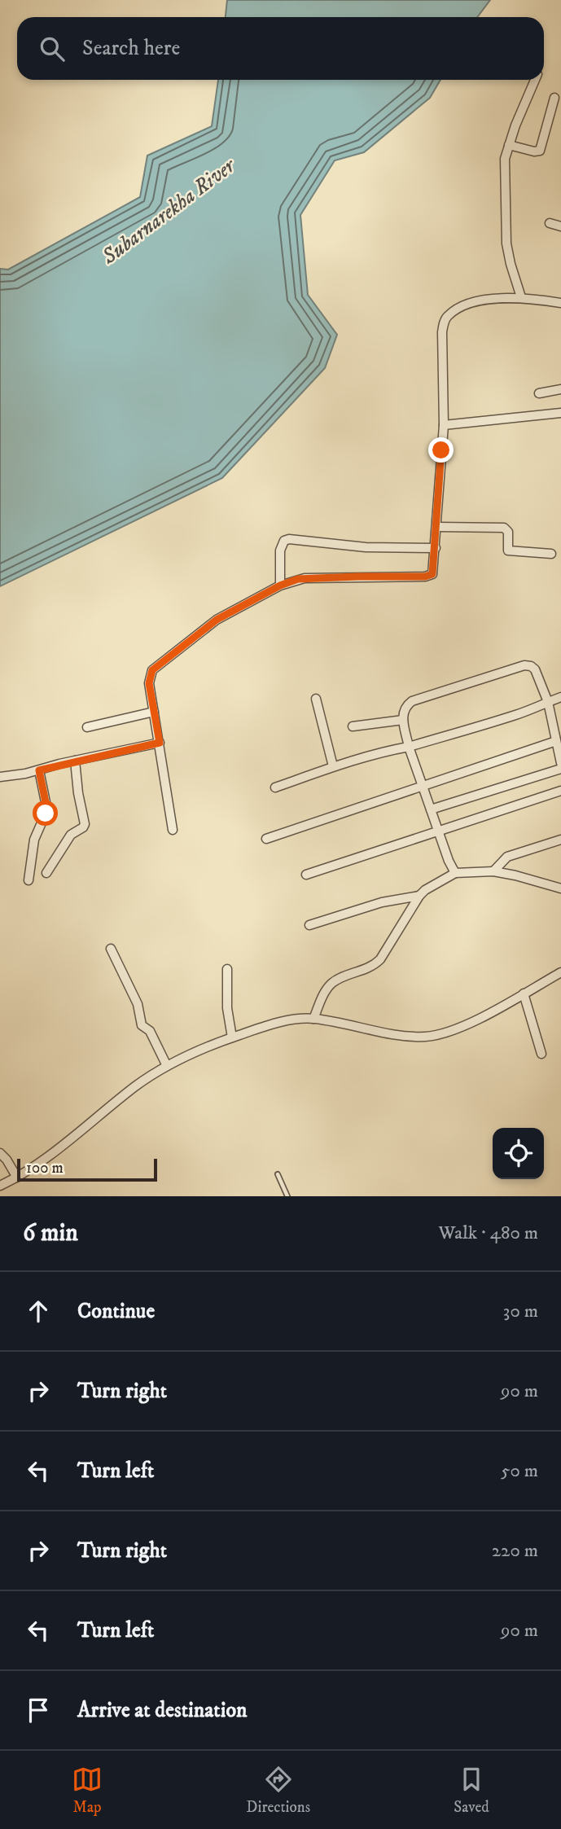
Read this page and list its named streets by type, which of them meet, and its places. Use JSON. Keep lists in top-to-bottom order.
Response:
{
  "water": ["Subarnarekha River"],
  "scale_bar": "100 m",
  "page": {
    "search": "Search here",
    "scale": "100 m",
    "heading": ["6 min", "Walk · 480 m"],
    "list": [
      ["Continue", "30 m"],
      ["Turn right", "90 m"],
      ["Turn left", "50 m"],
      ["Turn right", "220 m"],
      ["Turn left", "90 m"],
      "Arrive at destination"
    ],
    "nav": ["Map", "Directions", "Saved"]
  }
}
